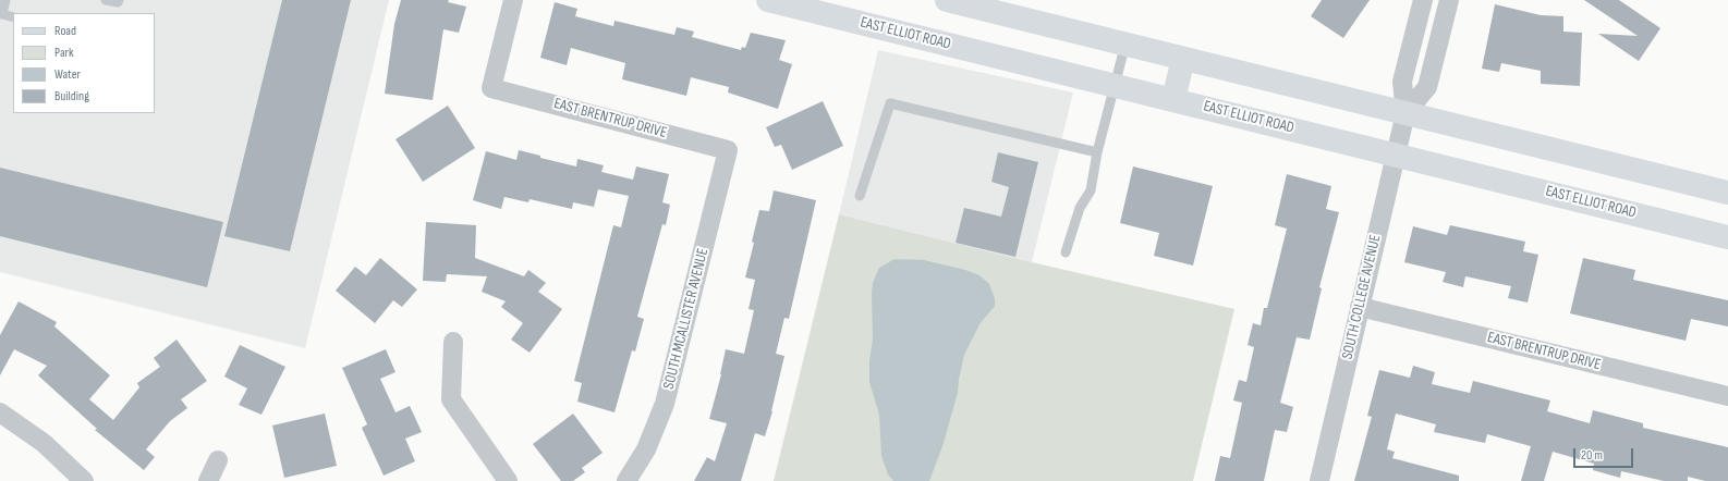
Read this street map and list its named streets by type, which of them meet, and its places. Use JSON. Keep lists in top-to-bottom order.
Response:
{
  "streets": {
    "main road": ["EAST ELLIOT ROAD"],
    "street": ["EAST BRENTRUP DRIVE", "SOUTH COLLEGE AVENUE", "SOUTH MCALLISTER AVENUE"]
  },
  "crossings": [
    ["EAST ELLIOT ROAD", "SOUTH COLLEGE AVENUE"],
    ["EAST BRENTRUP DRIVE", "SOUTH COLLEGE AVENUE"],
    ["EAST BRENTRUP DRIVE", "SOUTH MCALLISTER AVENUE"]
  ],
  "legend": [
    "Road",
    "Park",
    "Water",
    "Building"
  ],
  "scale_bar": "20 m"
}
